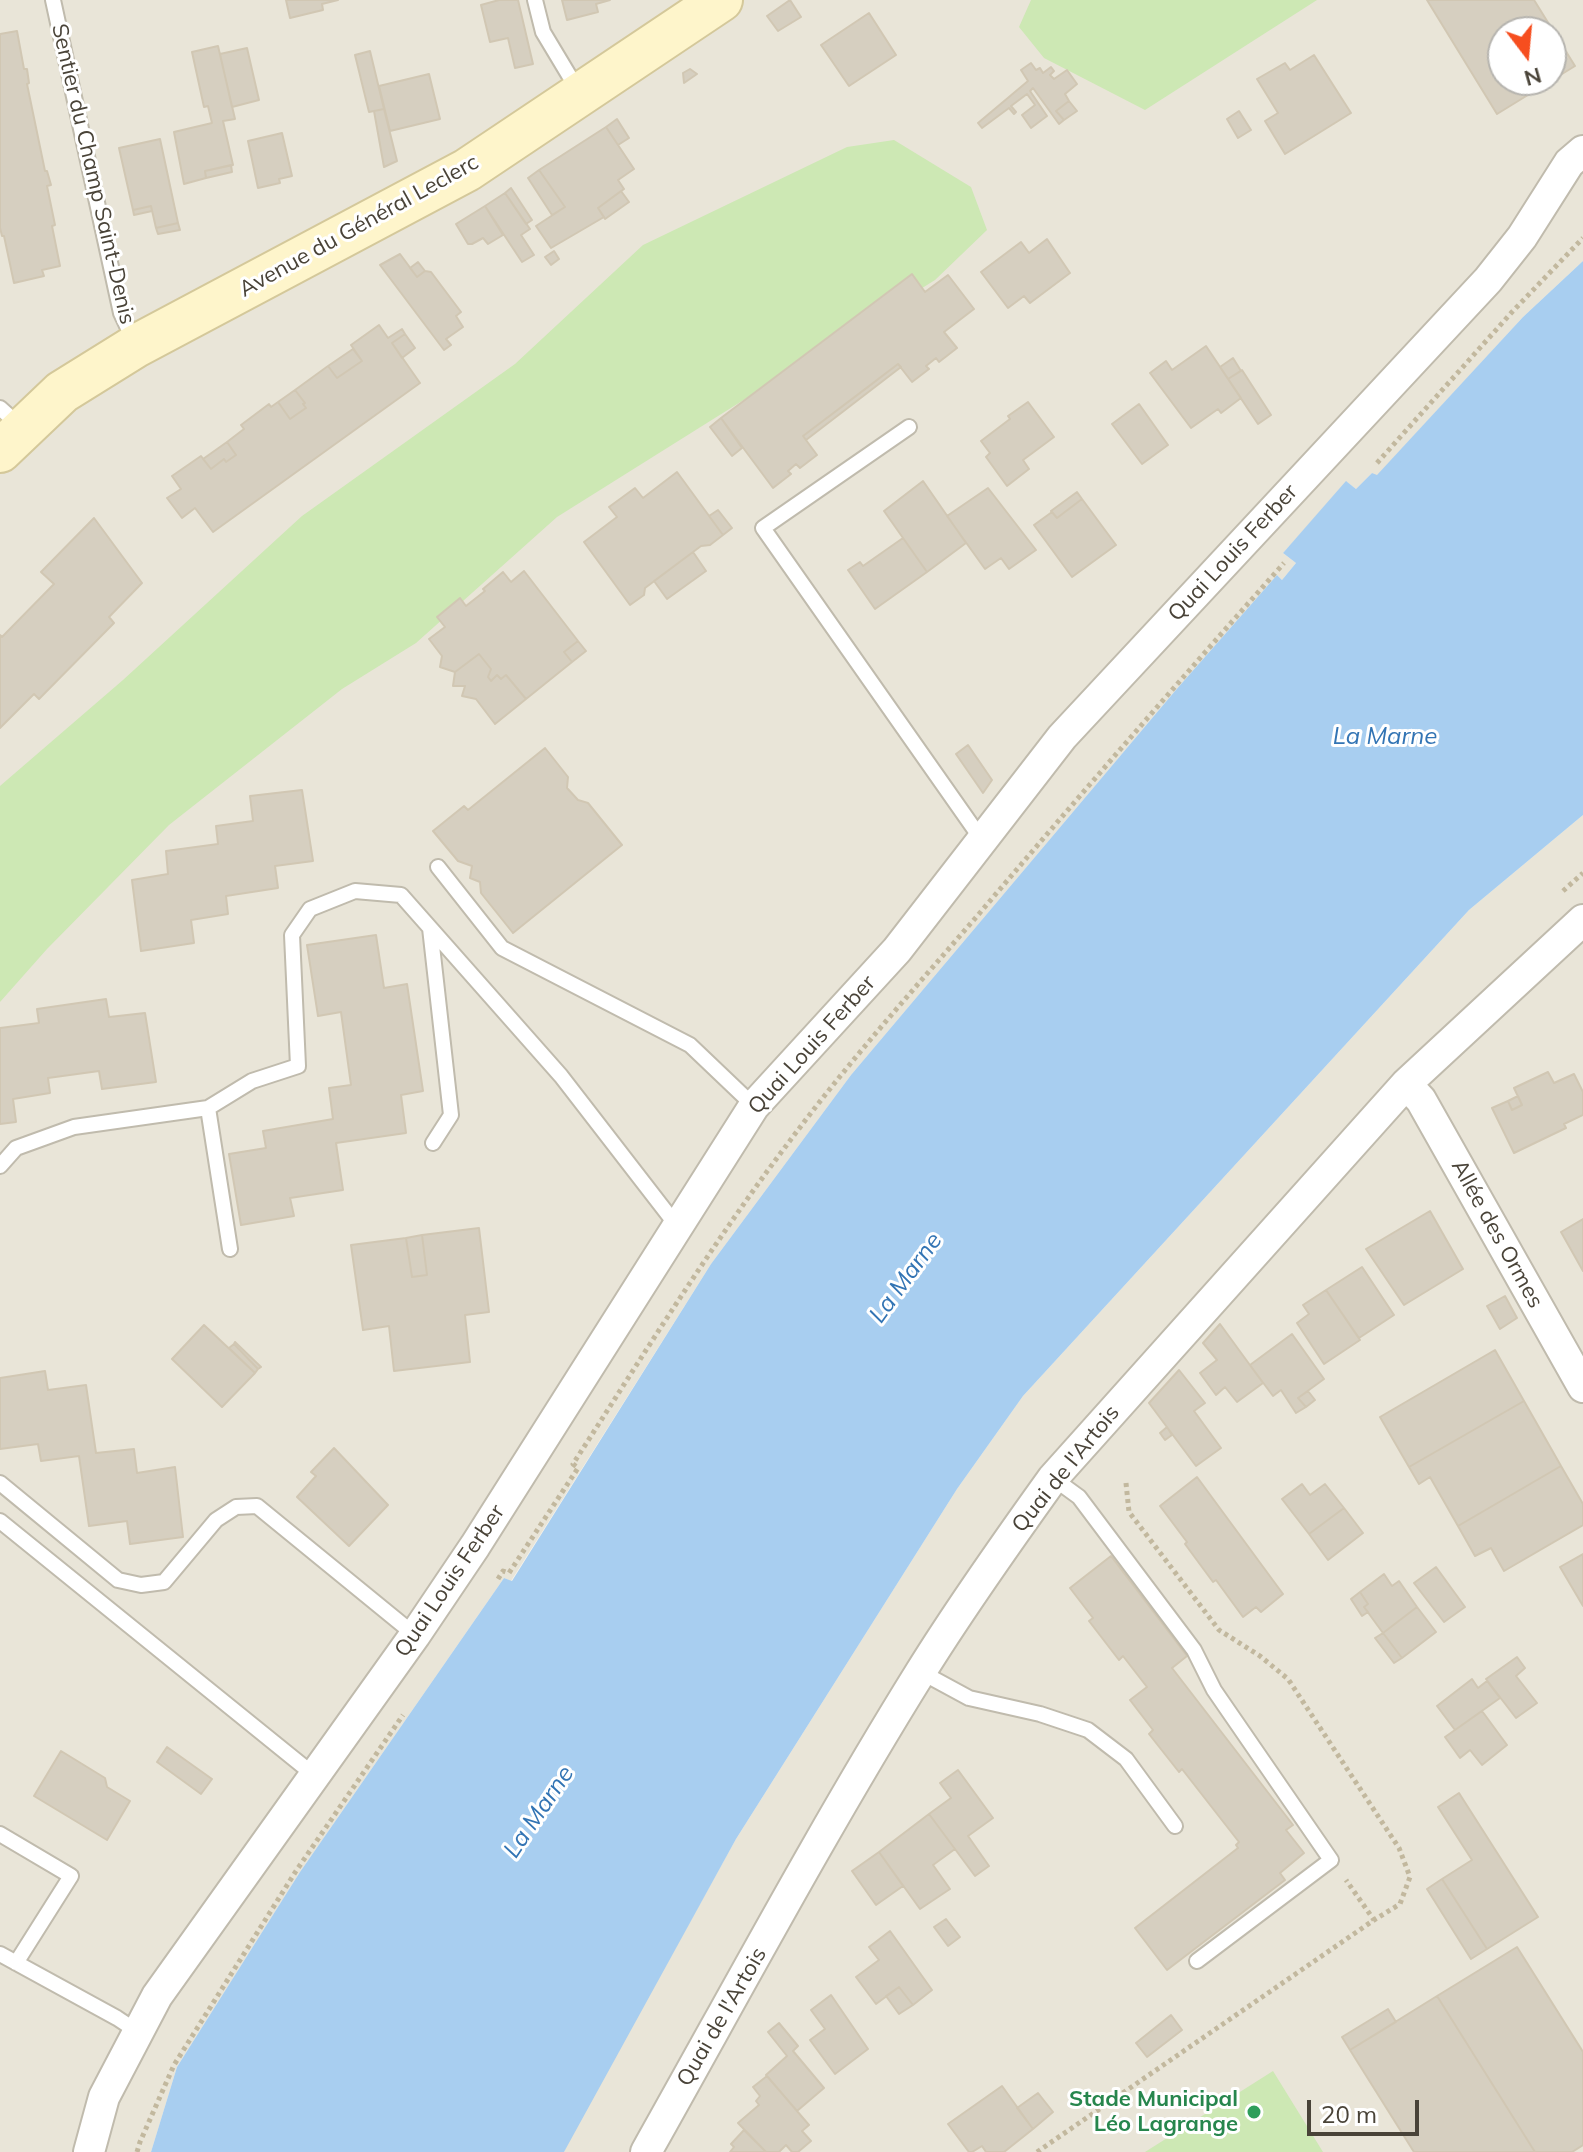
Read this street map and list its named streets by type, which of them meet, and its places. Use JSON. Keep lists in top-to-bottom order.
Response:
{
  "streets": {
    "main road": ["Avenue du Général Leclerc"],
    "street": ["Quai Louis Ferber", "Allée des Ormes", "Quai de l'Artois"],
    "lane": ["Sentier du Champ Saint-Denis"]
  },
  "crossings": [
    ["Sentier du Champ Saint-Denis", "Avenue du Général Leclerc"],
    ["Allée des Ormes", "Quai de l'Artois"]
  ],
  "water": ["La Marne"],
  "places": ["Stade Municipal Léo Lagrange"],
  "scale_bar": "20 m",
  "north": "bottom"
}
